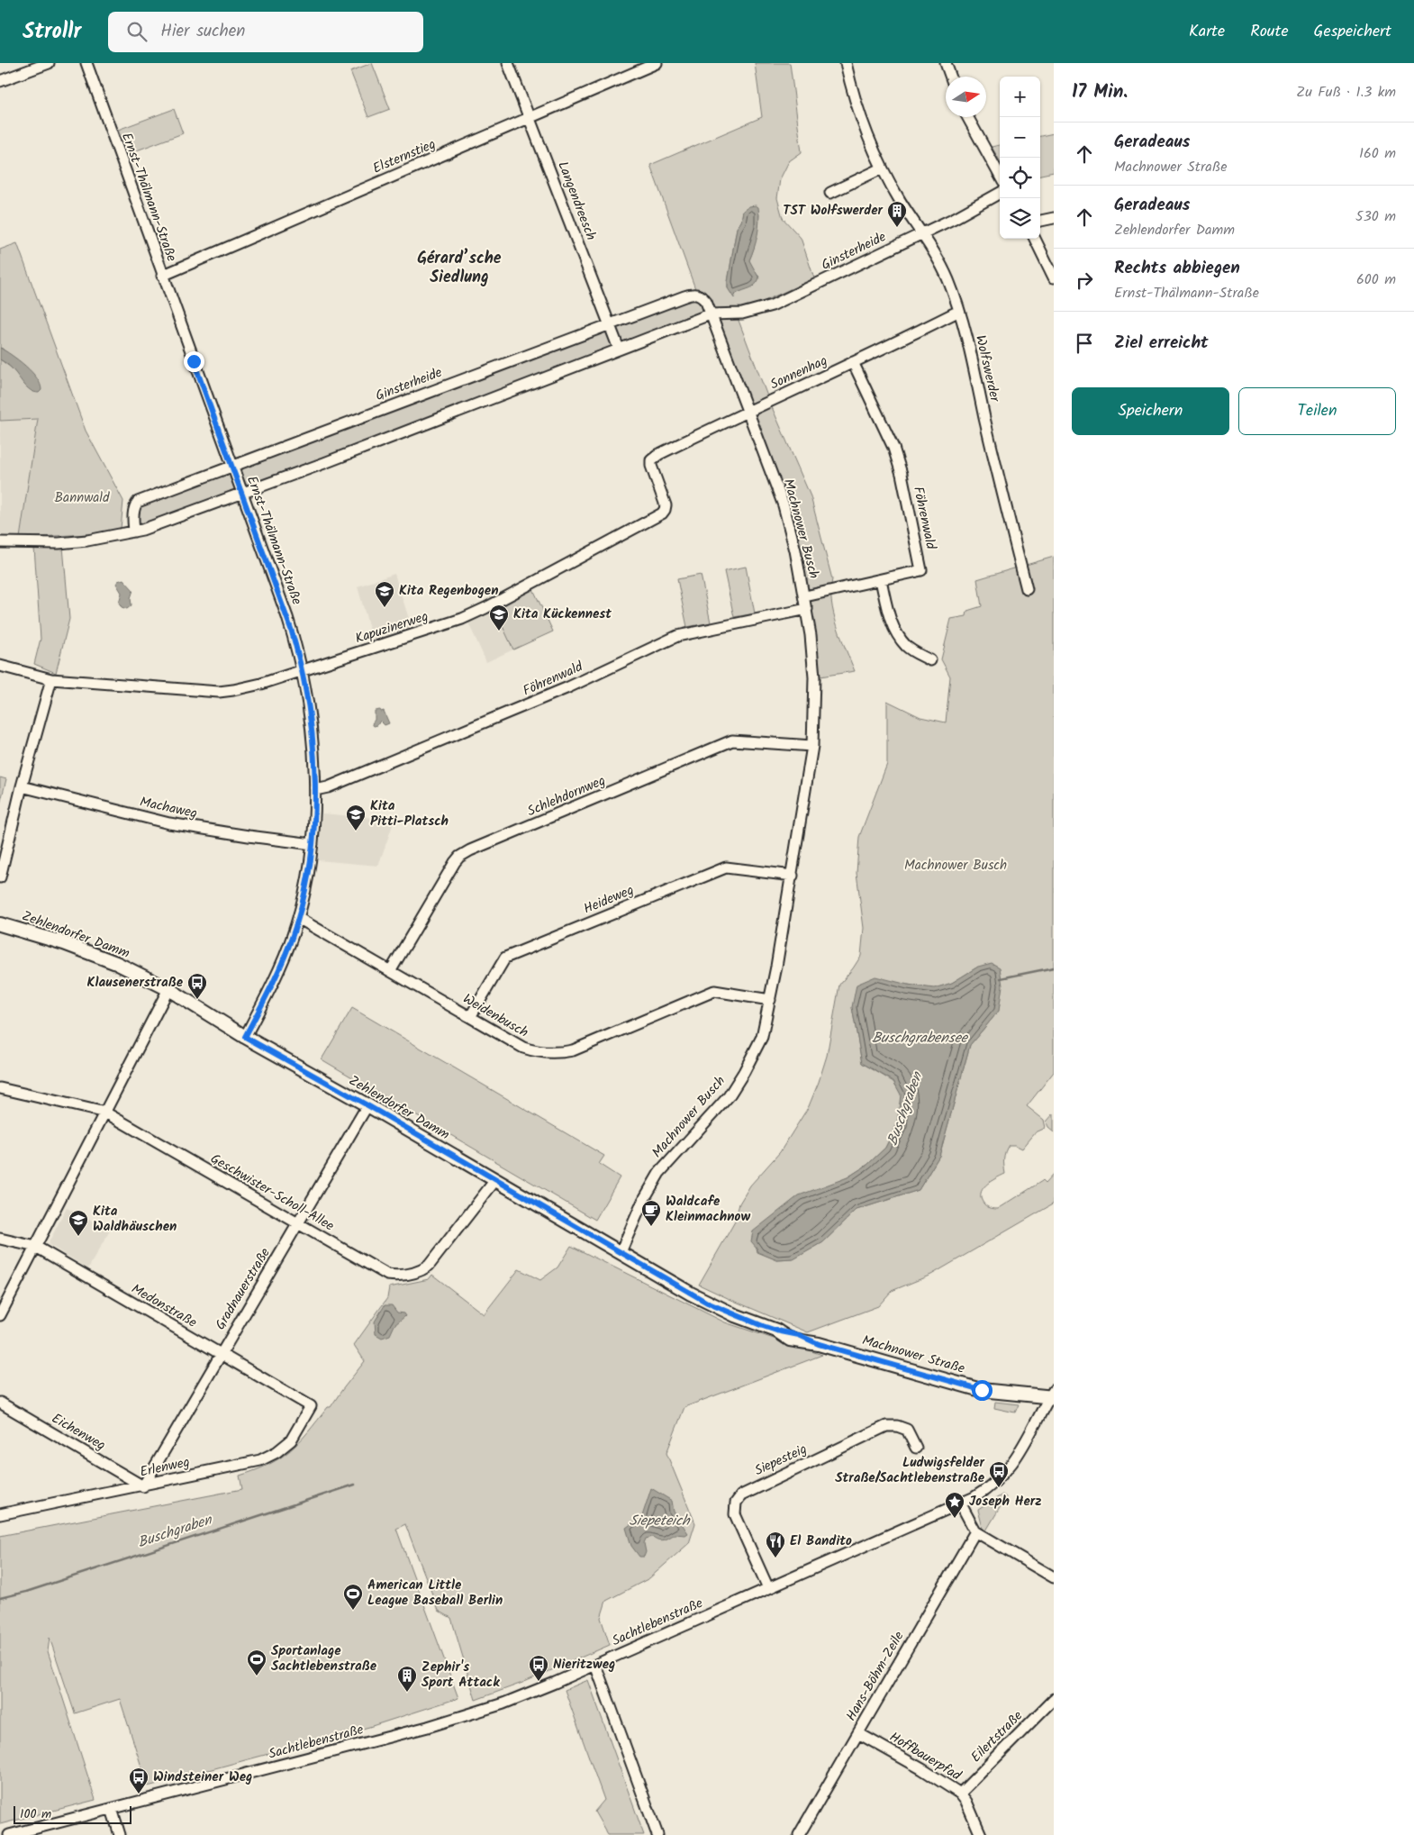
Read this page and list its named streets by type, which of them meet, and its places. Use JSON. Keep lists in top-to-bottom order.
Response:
{
  "streets": {
    "main road": ["Zehlendorfer Damm", "Machnower Straße"],
    "street": [
      "Elsternstieg",
      "Ernst-Thälmann-Straße",
      "Langendreesch",
      "Ginsterheide",
      "Wolfswerder",
      "Sonnenhag",
      "Föhrenwald",
      "Machnower Busch",
      "Kapuzinerweg",
      "Schlehdornweg",
      "Machaweg",
      "Heideweg",
      "Weidenbusch",
      "Geschwister-Scholl-Allee",
      "Gradnauerstraße",
      "Medonstraße",
      "Eichenweg",
      "Siepesteig",
      "Erlenweg",
      "Sachtlebenstraße",
      "Hans-Böhm-Zeile",
      "Eilertstraße",
      "Hoffbauerpfad"
    ]
  },
  "crossings": [
    ["Elsternstieg", "Ernst-Thälmann-Straße"],
    ["Elsternstieg", "Langendreesch"],
    ["Ernst-Thälmann-Straße", "Ginsterheide"],
    ["Ernst-Thälmann-Straße", "Föhrenwald"],
    ["Ernst-Thälmann-Straße", "Kapuzinerweg"],
    ["Ernst-Thälmann-Straße", "Machaweg"],
    ["Ernst-Thälmann-Straße", "Zehlendorfer Damm"],
    ["Ernst-Thälmann-Straße", "Weidenbusch"],
    ["Langendreesch", "Ginsterheide"],
    ["Ginsterheide", "Wolfswerder"],
    ["Ginsterheide", "Machnower Busch"],
    ["Wolfswerder", "Sonnenhag"],
    ["Sonnenhag", "Föhrenwald"],
    ["Sonnenhag", "Machnower Busch"],
    ["Sonnenhag", "Kapuzinerweg"],
    ["Föhrenwald", "Machnower Busch"],
    ["Machnower Busch", "Schlehdornweg"],
    ["Machnower Busch", "Heideweg"],
    ["Machnower Busch", "Zehlendorfer Damm"],
    ["Machnower Busch", "Weidenbusch"],
    ["Schlehdornweg", "Weidenbusch"],
    ["Heideweg", "Weidenbusch"],
    ["Zehlendorfer Damm", "Geschwister-Scholl-Allee"],
    ["Zehlendorfer Damm", "Gradnauerstraße"],
    ["Zehlendorfer Damm", "Machnower Straße"],
    ["Geschwister-Scholl-Allee", "Gradnauerstraße"],
    ["Gradnauerstraße", "Medonstraße"],
    ["Gradnauerstraße", "Eichenweg"],
    ["Gradnauerstraße", "Erlenweg"],
    ["Medonstraße", "Erlenweg"],
    ["Machnower Straße", "Sachtlebenstraße"],
    ["Eichenweg", "Erlenweg"],
    ["Siepesteig", "Sachtlebenstraße"],
    ["Hans-Böhm-Zeile", "Hoffbauerpfad"],
    ["Eilertstraße", "Hoffbauerpfad"]
  ],
  "districts": ["Gérard’sche Siedlung"],
  "water": ["Buschgrabensee", "Buschgraben", "Siepeteich"],
  "parks": ["Bannwald", "Machnower Busch"],
  "places": {
    "building": ["TST Wolfswerder", "Zephir's Sport Attack"],
    "school or university": [
      "Kita Regenbogen",
      "Kita Kückennest",
      "Kita Pitti-Platsch",
      "Kita Waldhäuschen"
    ],
    "bus stop": [
      "Klausenerstraße",
      "Ludwigsfelder Straße/Sachtlebenstraße",
      "Nieritzweg",
      "Windsteiner Weg"
    ],
    "cafe": ["Waldcafe Kleinmachnow"],
    "place": ["Joseph Herz"],
    "restaurant": ["El Bandito"],
    "sports": ["American Little League Baseball Berlin", "Sportanlage Sachtlebenstraße"]
  },
  "scale_bar": "100 m",
  "north": "right",
  "page": {
    "header": "Strollr",
    "search": "Hier suchen",
    "nav": ["Karte", "Route", "Gespeichert"],
    "heading": ["17 Min.", "Zu Fuß · 1.3 km"],
    "map_buttons": ["+", "−"],
    "list": [
      ["Geradeaus", "Machnower Straße", "160 m"],
      ["Geradeaus", "Zehlendorfer Damm", "530 m"],
      ["Rechts abbiegen", "Ernst-Thälmann-Straße", "600 m"],
      "Ziel erreicht"
    ],
    "buttons": ["Speichern", "Teilen"],
    "scale": "100 m"
  }
}
